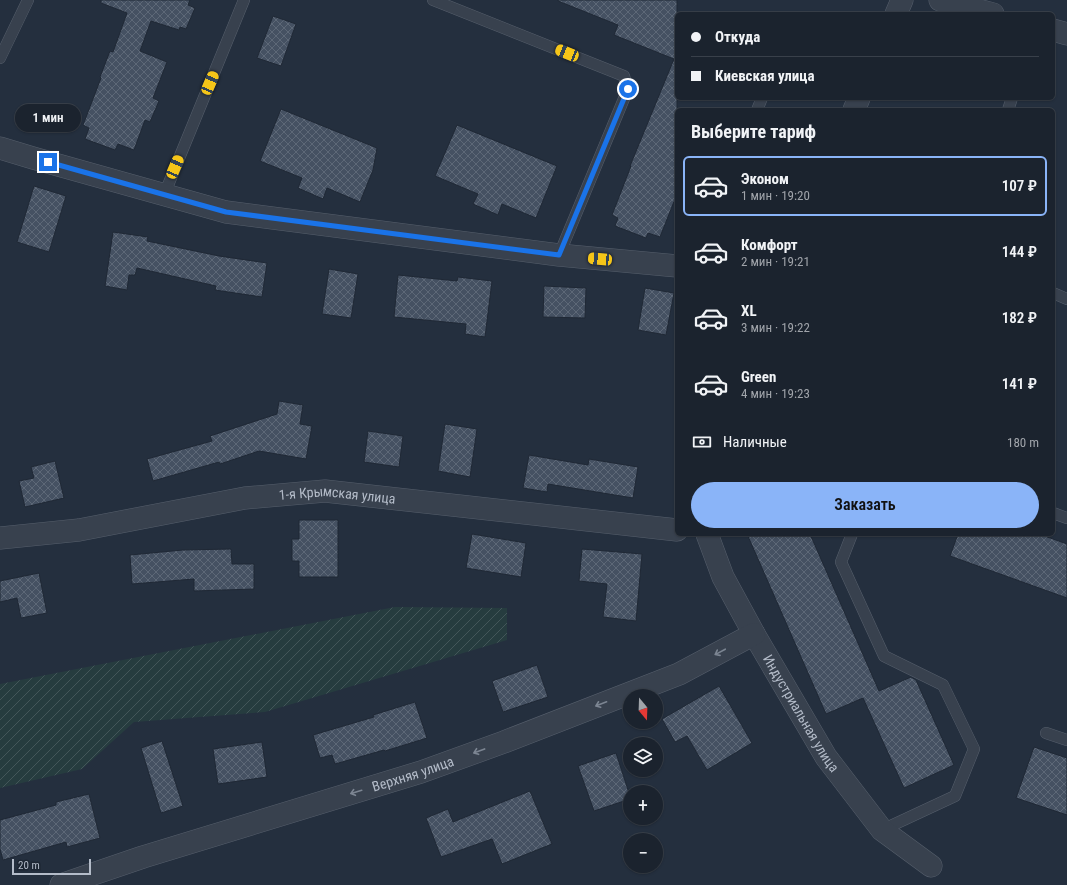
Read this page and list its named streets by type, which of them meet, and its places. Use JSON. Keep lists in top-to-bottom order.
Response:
{
  "streets": {
    "street": ["1-я Крымская улица", "Индустриальная улица", "Верхняя улица"]
  },
  "crossings": [
    ["Индустриальная улица", "Верхняя улица"]
  ],
  "one_way": ["Верхняя улица"],
  "scale_bar": "20 m",
  "north": "bottom",
  "page": {
    "banner": ["Откуда", "Киевская улица"],
    "bubble": "1 мин",
    "heading": "Выберите тариф",
    "list": [
      {
        "name": "Эконом",
        "note": "1 мин · 19:20",
        "value": "107 ₽"
      },
      {
        "name": "Комфорт",
        "note": "2 мин · 19:21",
        "value": "144 ₽"
      },
      {
        "name": "XL",
        "note": "3 мин · 19:22",
        "value": "182 ₽"
      },
      {
        "name": "Green",
        "note": "4 мин · 19:23",
        "value": "141 ₽"
      }
    ],
    "pay": ["Наличные", "180 m"],
    "buttons": "Заказать",
    "map_buttons": ["+", "−"],
    "scale": "20 m"
  }
}
